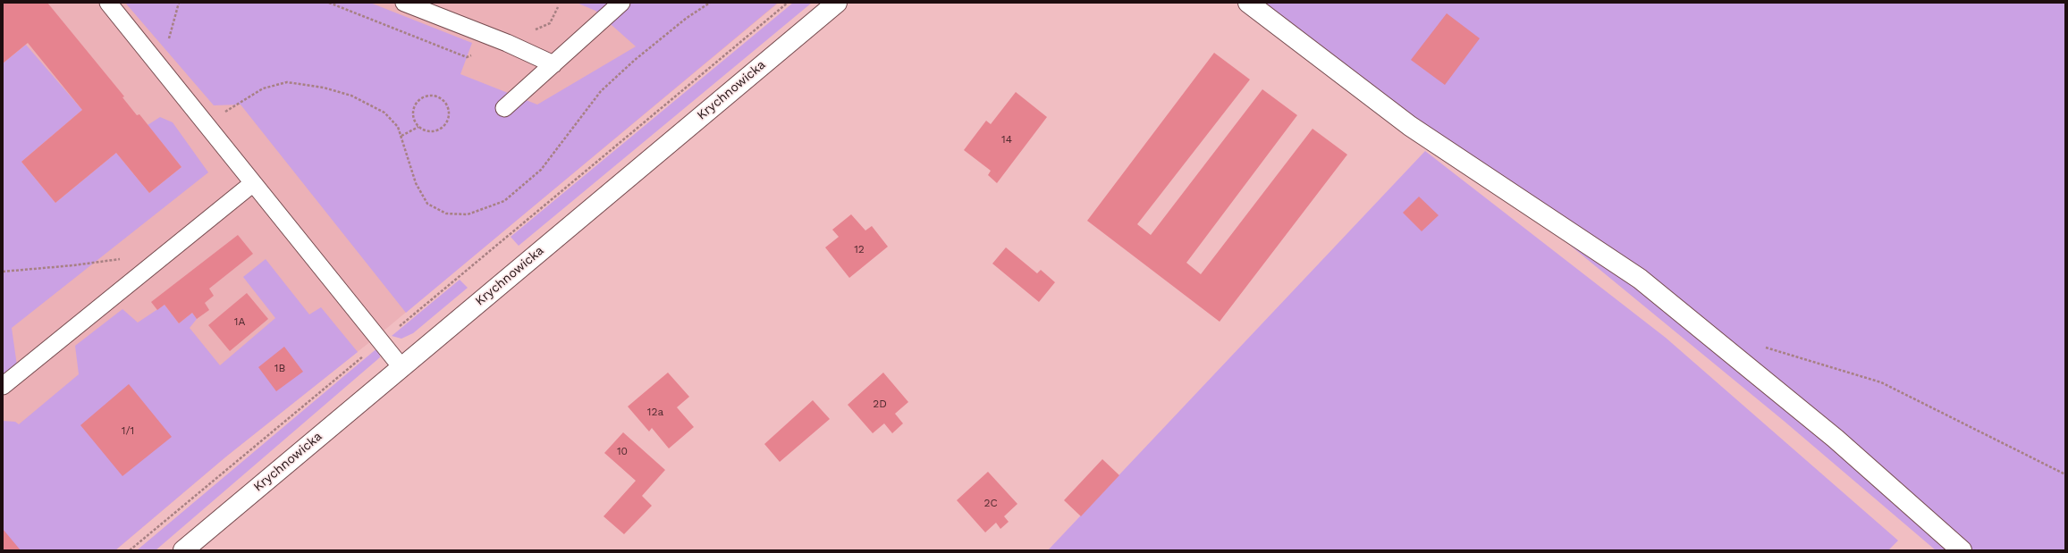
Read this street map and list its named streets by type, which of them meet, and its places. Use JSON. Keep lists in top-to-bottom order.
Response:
{
  "streets": {
    "street": ["Krychnowicka"]
  },
  "house_numbers": [
    "14",
    "12",
    "1A",
    "1B",
    "2D",
    "12a",
    "1/1",
    "10",
    "2C"
  ]
}
